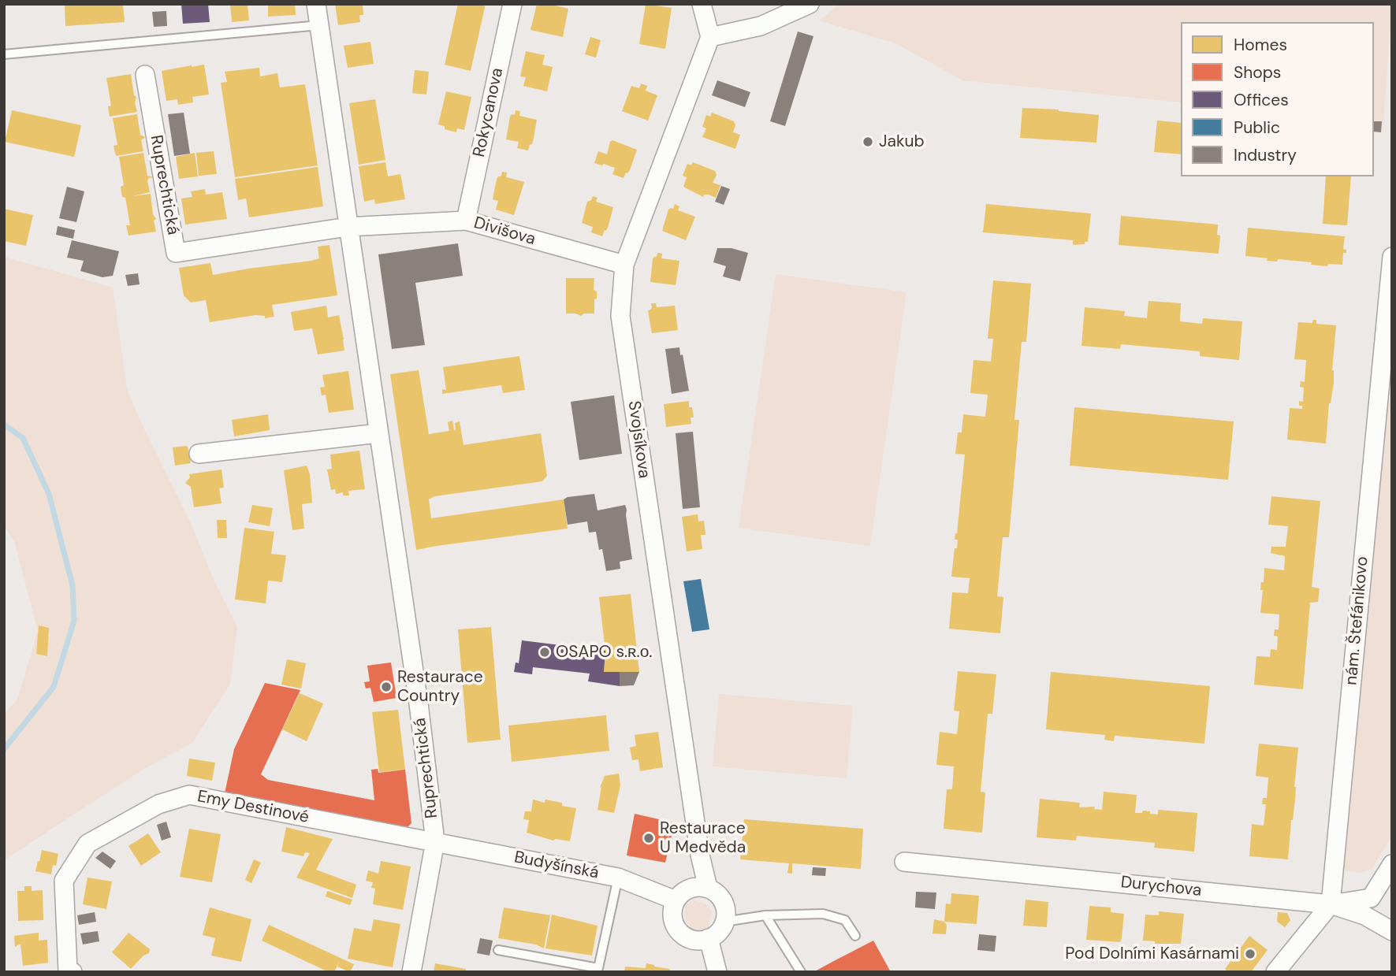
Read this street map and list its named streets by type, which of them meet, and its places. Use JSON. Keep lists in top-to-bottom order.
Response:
{
  "streets": {
    "street": [
      "Rokycanova",
      "Ruprechtická",
      "Divišova",
      "Svojsíkova",
      "nám. Štefánikovo",
      "Emy Destinové",
      "Budyšínská",
      "Durychova"
    ]
  },
  "crossings": [
    ["Rokycanova", "Divišova"],
    ["Ruprechtická", "Divišova"],
    ["Ruprechtická", "Emy Destinové"],
    ["Ruprechtická", "Budyšínská"],
    ["Divišova", "Svojsíkova"],
    ["Svojsíkova", "Budyšínská"],
    ["nám. Štefánikovo", "Durychova"],
    ["Emy Destinové", "Budyšínská"]
  ],
  "places": [
    "Jakub",
    "OSAPO s.ʀ.ᴏ.",
    "Restaurace Country",
    "Restaurace U Medvěda",
    "Pod Dolními Kasárnami"
  ],
  "legend": [
    "Homes",
    "Shops",
    "Offices",
    "Public",
    "Industry"
  ]
}
